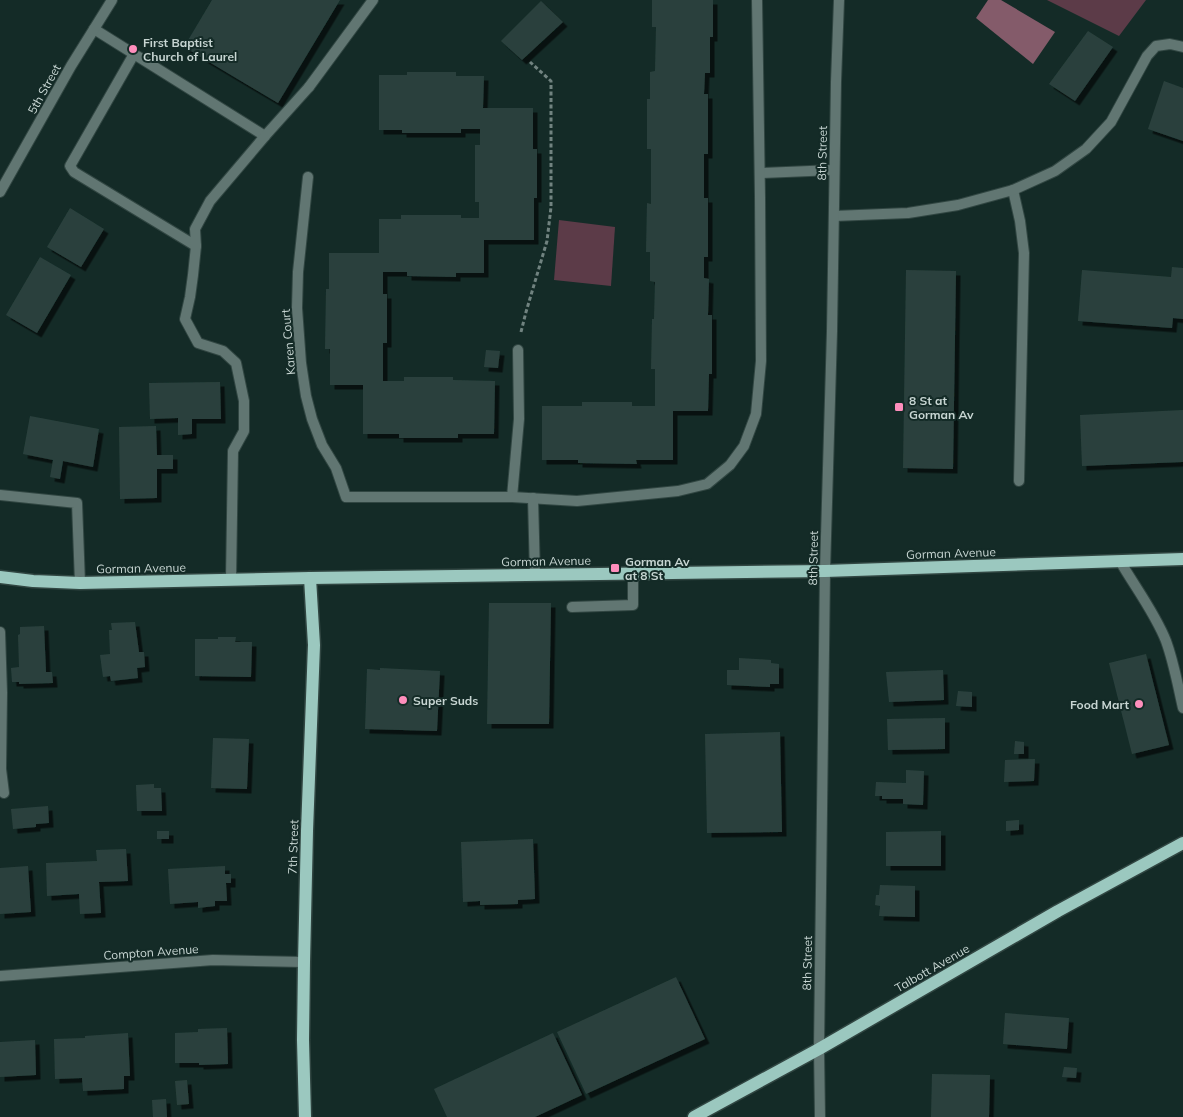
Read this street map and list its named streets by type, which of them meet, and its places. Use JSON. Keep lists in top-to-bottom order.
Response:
{
  "streets": {
    "main road": ["Gorman Avenue", "7th Street", "Talbott Avenue"],
    "street": [
      "5th Street",
      "8th Street",
      "Karen Court",
      "Compton Avenue"
    ]
  },
  "crossings": [
    ["8th Street", "Gorman Avenue"],
    ["8th Street", "Talbott Avenue"],
    ["Gorman Avenue", "7th Street"],
    ["7th Street", "Compton Avenue"]
  ],
  "places": {
    "other": ["First Baptist Church of Laurel", "Super Suds", "Food Mart"],
    "transit": ["8 St at Gorman Av", "Gorman Av at 8 St"]
  }
}
